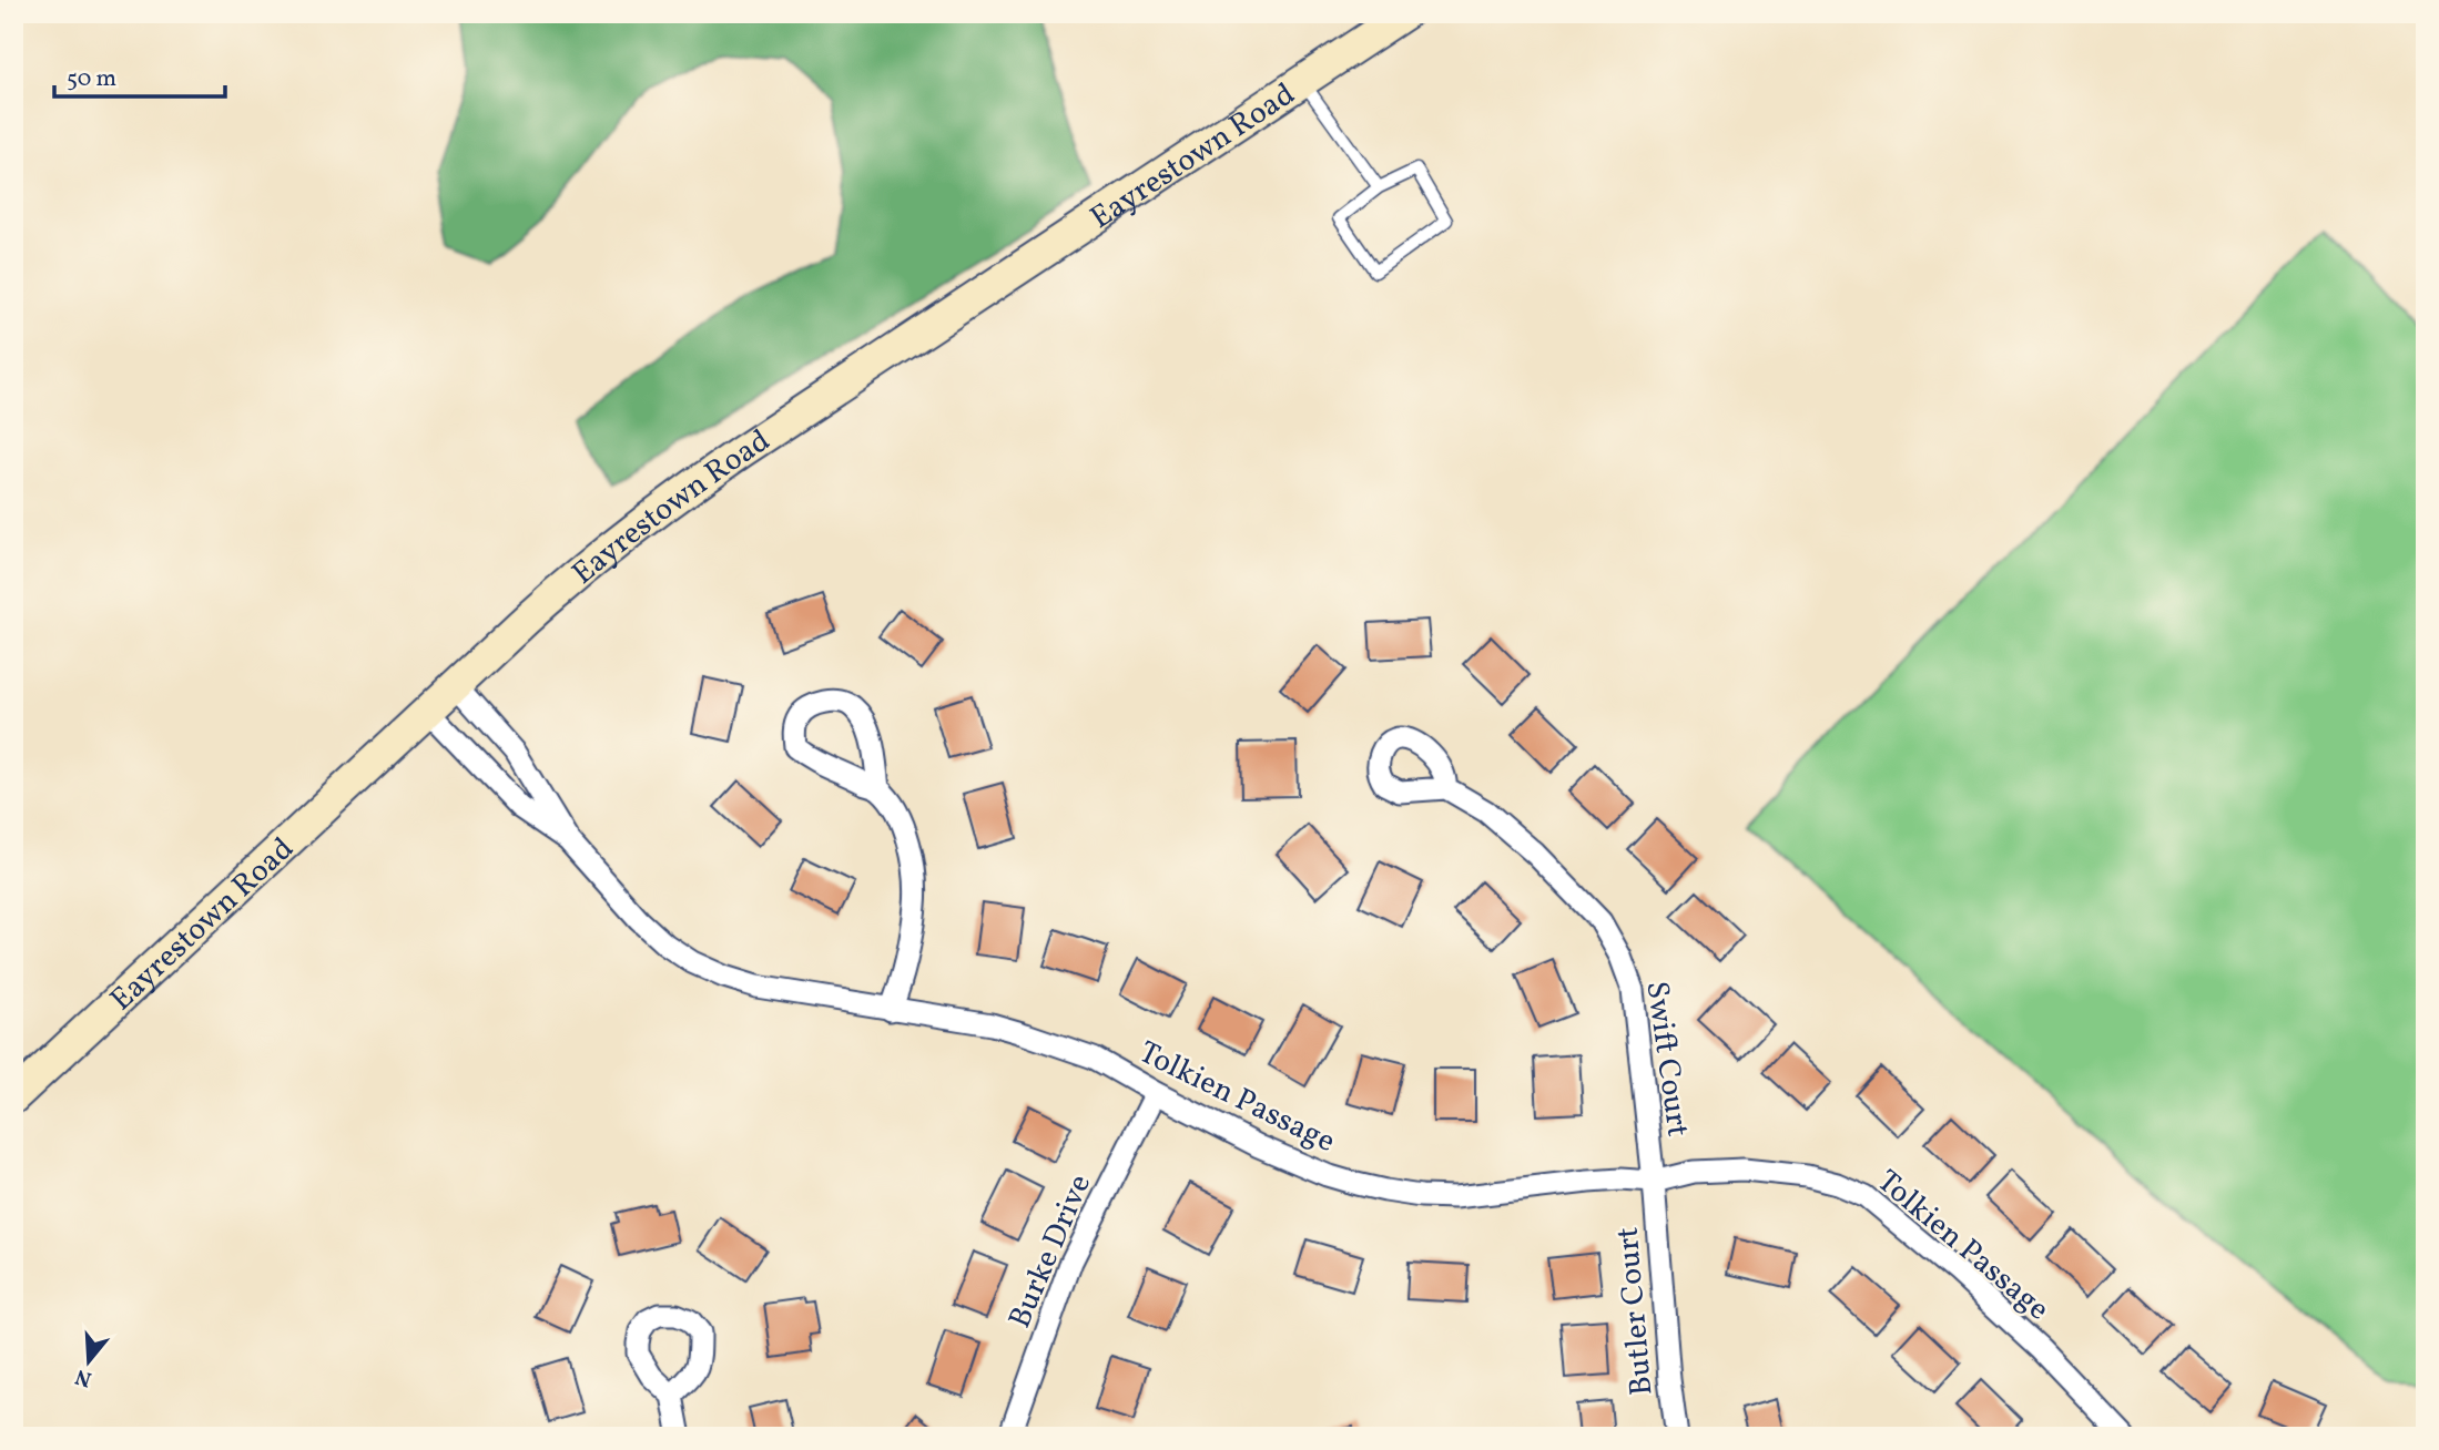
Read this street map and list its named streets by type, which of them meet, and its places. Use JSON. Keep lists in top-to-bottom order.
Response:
{
  "streets": {
    "street": [
      "Eayrestown Road",
      "Swift Court",
      "Tolkien Passage",
      "Burke Drive",
      "Butler Court"
    ]
  },
  "crossings": [
    ["Eayrestown Road", "Tolkien Passage"],
    ["Swift Court", "Tolkien Passage"],
    ["Swift Court", "Butler Court"],
    ["Tolkien Passage", "Burke Drive"],
    ["Tolkien Passage", "Butler Court"]
  ],
  "scale_bar": "50 m",
  "north": "bottom"
}
